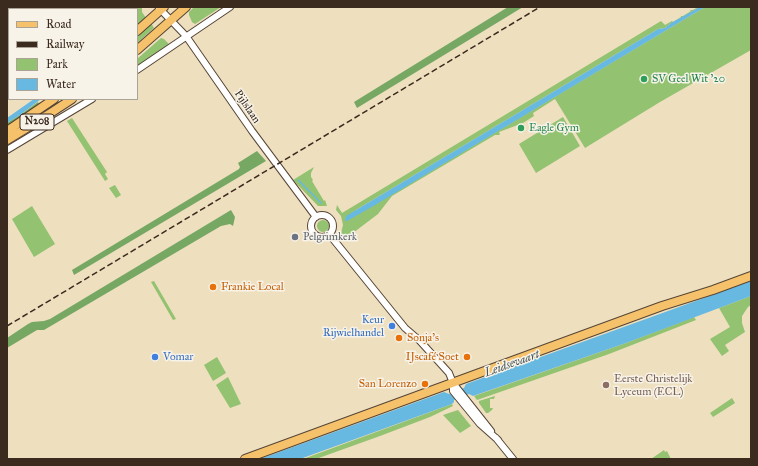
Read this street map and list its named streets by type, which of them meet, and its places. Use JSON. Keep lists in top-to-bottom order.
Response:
{
  "streets": {
    "main road": ["N208"],
    "street": ["Pijlslaan"]
  },
  "water": ["Leidsevaart"],
  "places": [
    "SV Geel Wit '20",
    "Eagle Gym",
    "Pelgrimkerk",
    "Frankie Local",
    "Keur Rijwielhandel",
    "Sonja's",
    "Vomar",
    "IJscafé Soet",
    "San Lorenzo",
    "Eerste Christelijk Lyceum (ECL)"
  ],
  "legend": [
    "Road",
    "Railway",
    "Park",
    "Water"
  ]
}
